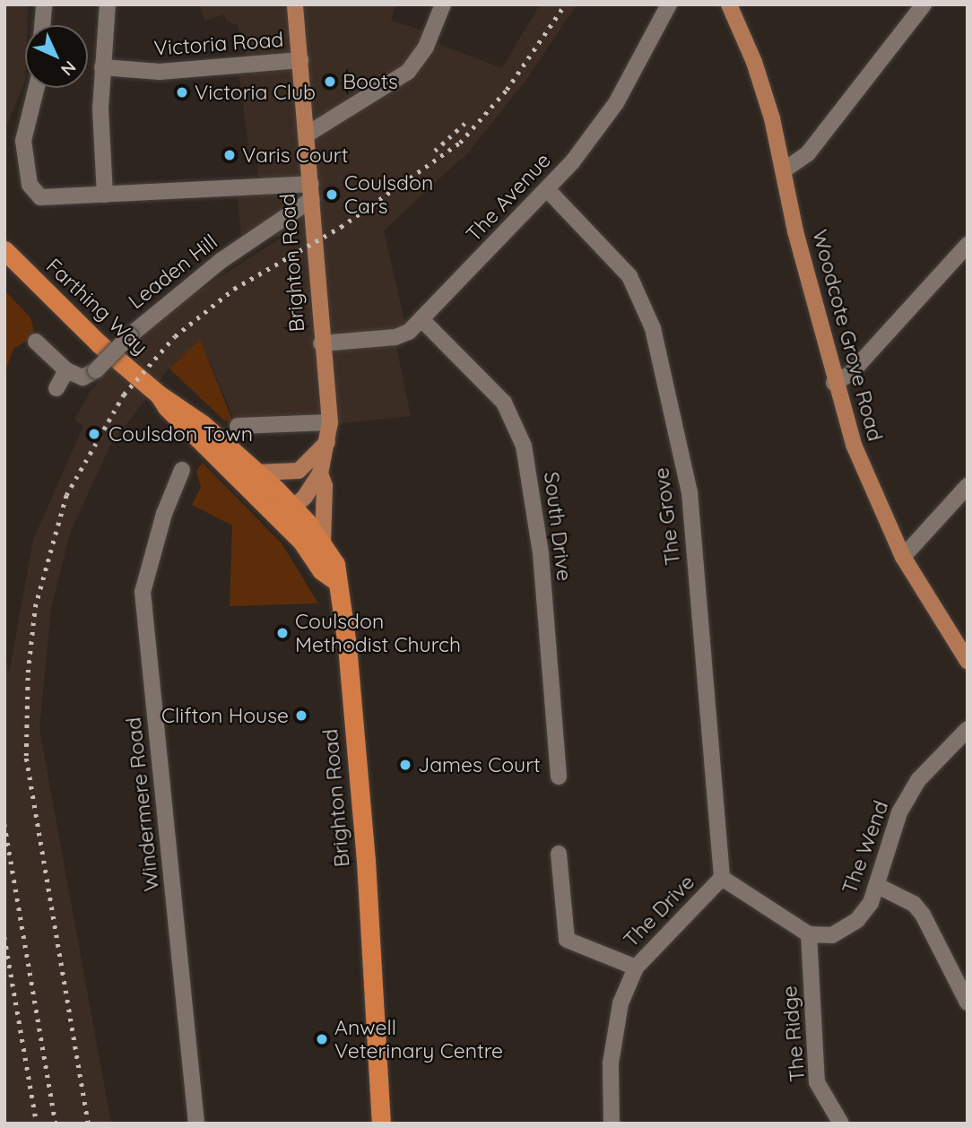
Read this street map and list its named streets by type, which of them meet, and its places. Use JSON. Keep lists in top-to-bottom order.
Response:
{
  "streets": {
    "highway": ["Brighton Road", "Farthing Way"],
    "main road": ["Woodcote Grove Road"],
    "street": [
      "Victoria Road",
      "The Avenue",
      "Leaden Hill",
      "The Grove",
      "South Drive",
      "Windermere Road",
      "The Wend",
      "The Drive",
      "The Ridge"
    ]
  },
  "crossings": [
    ["Victoria Road", "Brighton Road"],
    ["The Avenue", "Brighton Road"],
    ["The Avenue", "The Grove"],
    ["The Avenue", "South Drive"],
    ["Brighton Road", "Leaden Hill"],
    ["Brighton Road", "Farthing Way"],
    ["The Grove", "The Drive"],
    ["The Wend", "The Ridge"]
  ],
  "places": [
    "Boots",
    "Victoria Club",
    "Varis Court",
    "Coulsdon Cars",
    "Coulsdon Town",
    "Coulsdon Methodist Church",
    "Clifton House",
    "James Court",
    "Anwell Veterinary Centre"
  ],
  "north": "bottom right"
}
